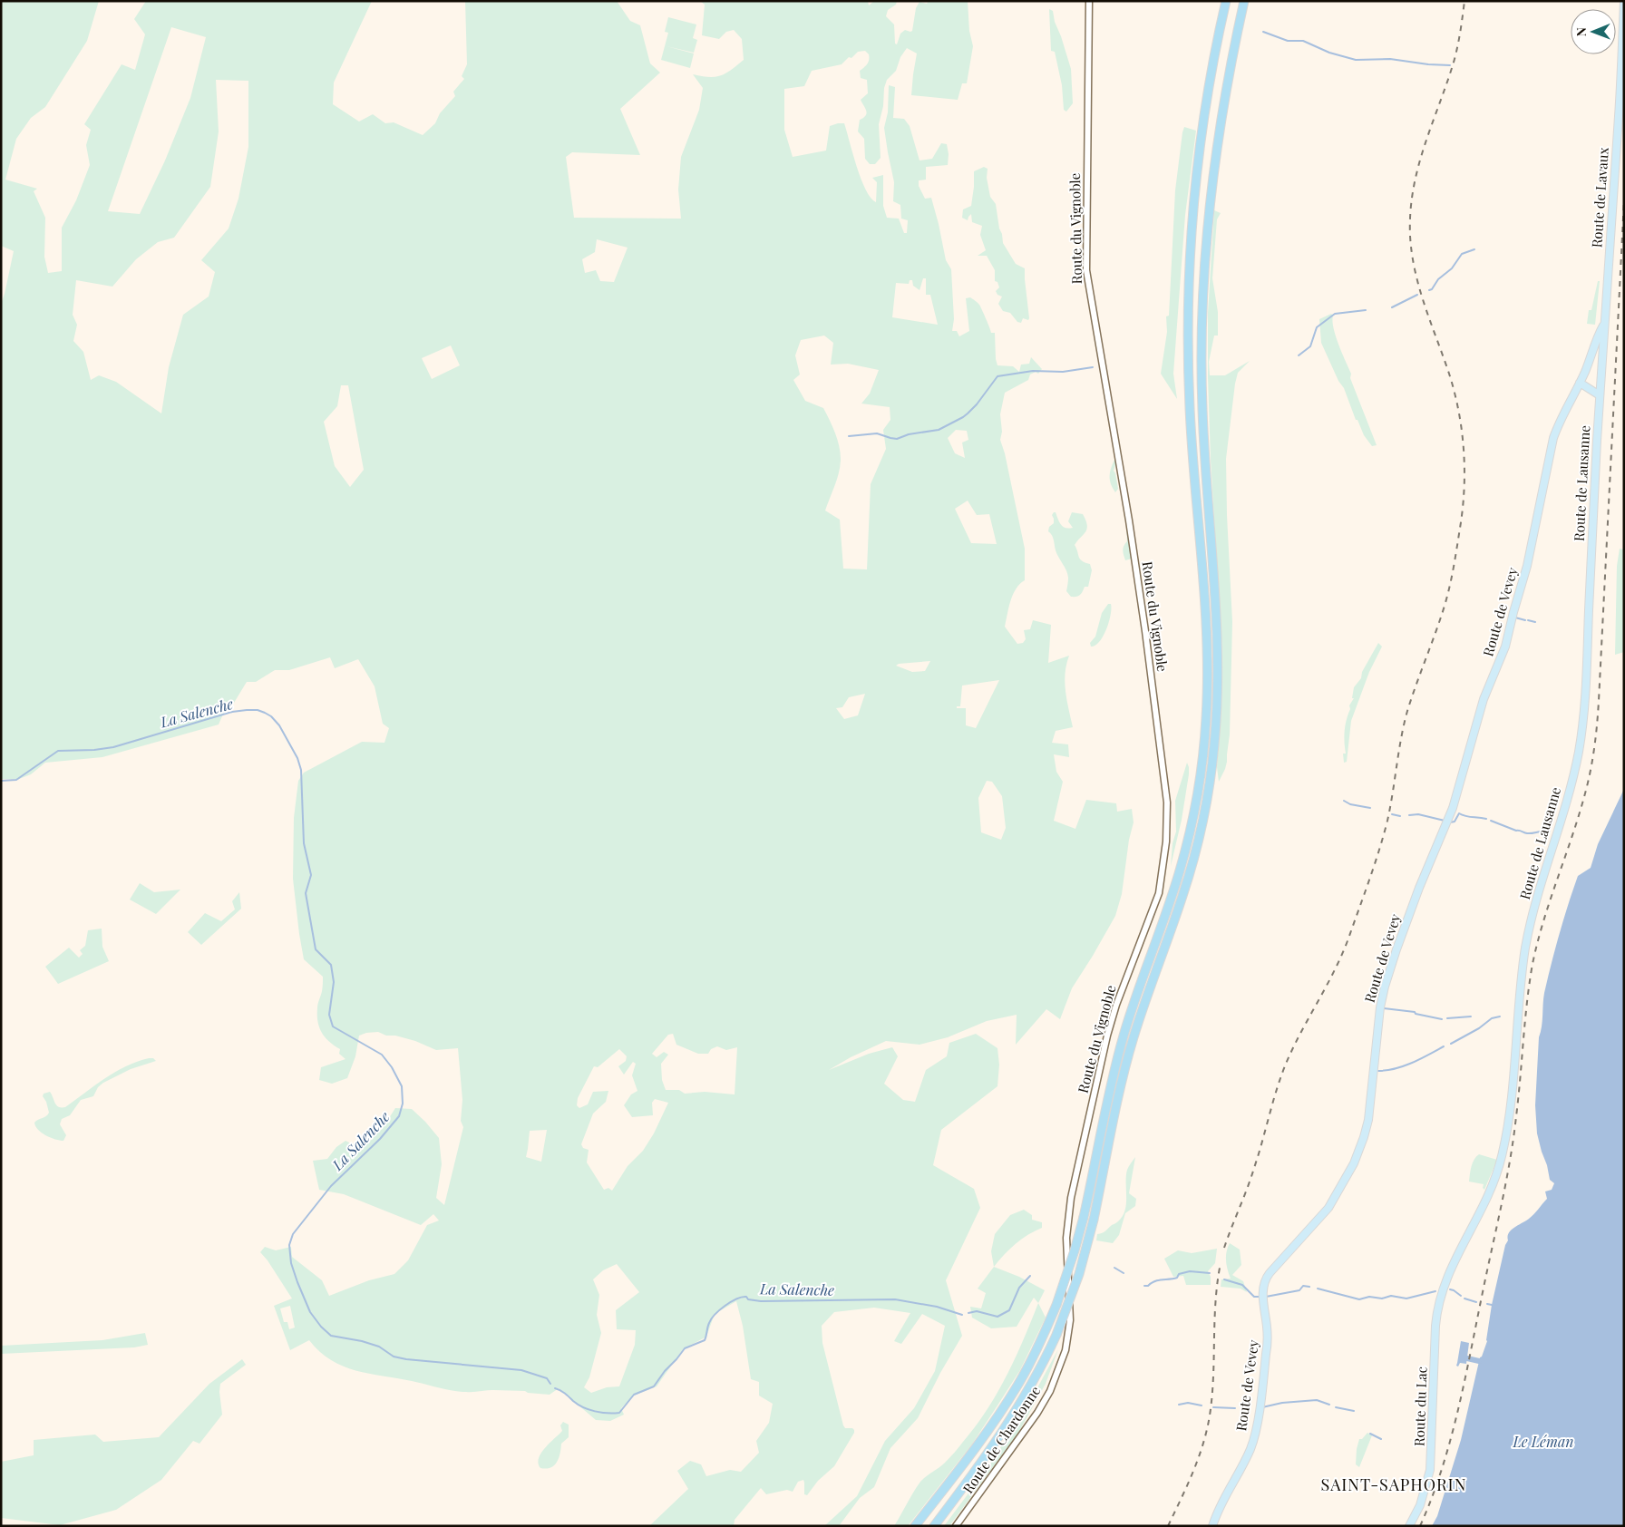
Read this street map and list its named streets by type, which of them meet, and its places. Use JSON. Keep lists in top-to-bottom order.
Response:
{
  "streets": {
    "main road": [
      "Route de Lavaux",
      "Route de Lausanne",
      "Route de Vevey",
      "Route du Lac"
    ],
    "street": ["Route du Vignoble", "Route de Chardonne"]
  },
  "crossings": [
    ["Route de Lavaux", "Route de Lausanne"],
    ["Route de Lavaux", "Route de Vevey"],
    ["Route du Vignoble", "Route de Chardonne"],
    ["Route de Lausanne", "Route du Lac"]
  ],
  "districts": ["SAINT-SAPHORIN"],
  "water": ["La Salenche", "Le Léman"],
  "north": "left"
}
